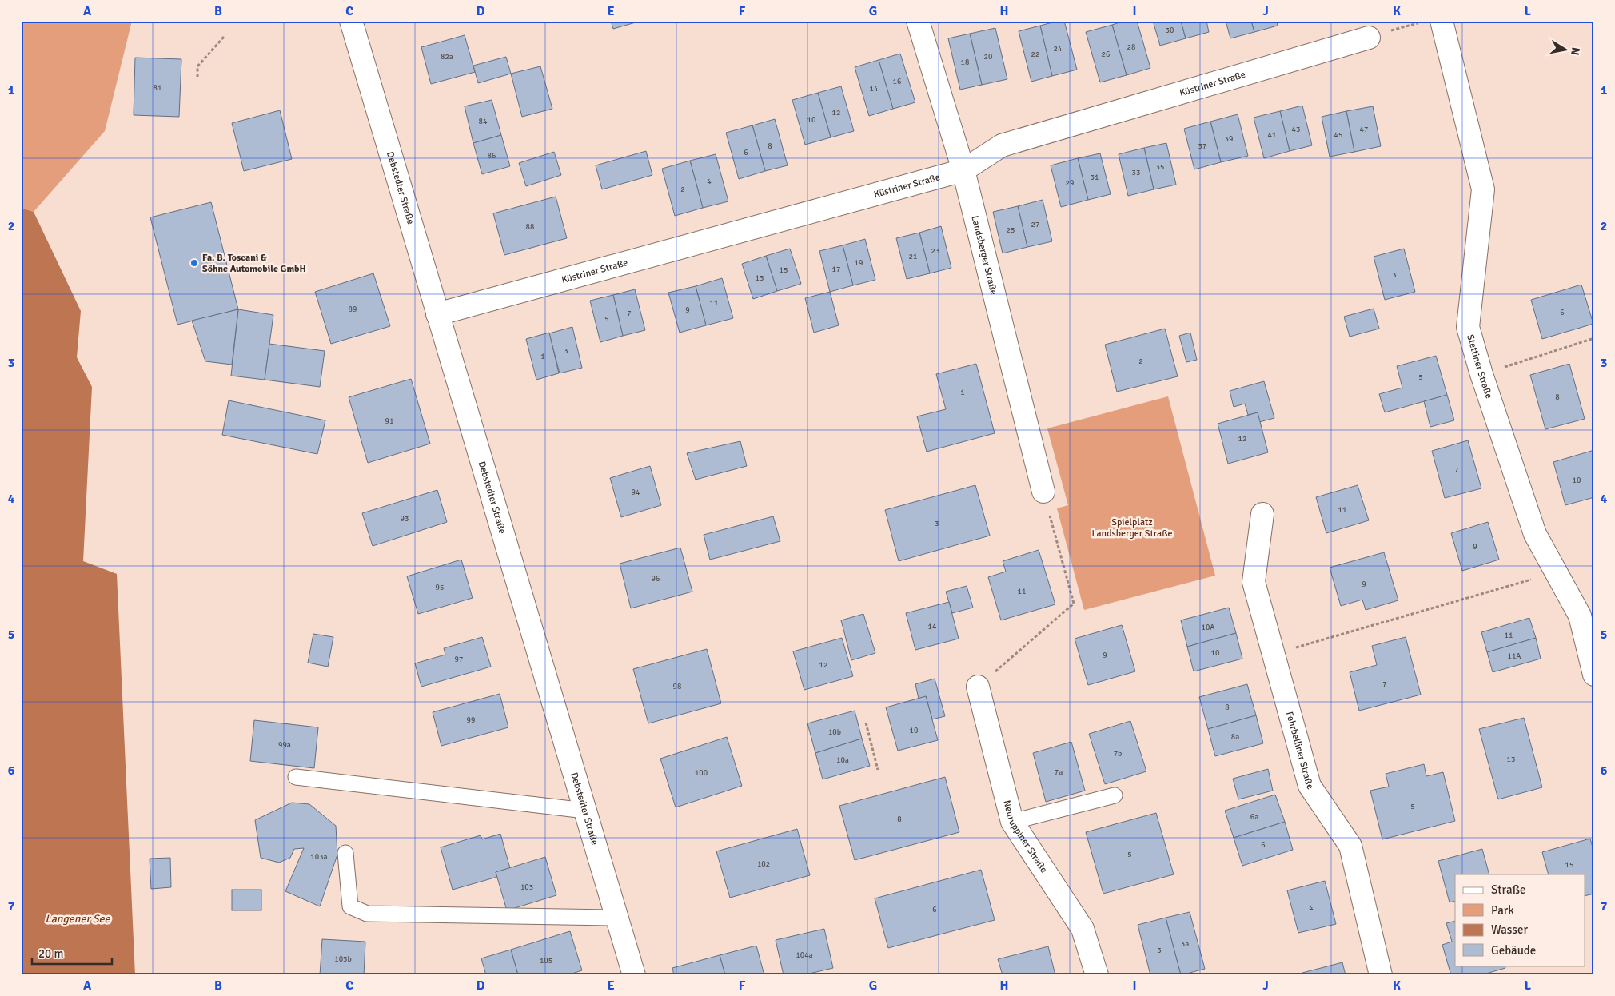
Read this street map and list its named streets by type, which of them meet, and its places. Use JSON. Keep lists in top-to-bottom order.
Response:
{
  "streets": {
    "street": [
      "Küstriner Straße",
      "Debstedter Straße",
      "Landsberger Straße",
      "Stettiner Straße",
      "Fehrbelliner Straße",
      "Neuruppiner Straße"
    ]
  },
  "crossings": [
    ["Küstriner Straße", "Debstedter Straße"],
    ["Küstriner Straße", "Landsberger Straße"]
  ],
  "water": ["Langener See"],
  "parks": ["Spielplatz Landsberger Straße"],
  "places": ["Fa. B. Toscani & Söhne Automobile GmbH"],
  "house_numbers": [
    "30",
    "28",
    "24",
    "22",
    "26",
    "82a",
    "20",
    "18",
    "16",
    "81",
    "14",
    "12",
    "10",
    "84",
    "43",
    "47",
    "41",
    "45",
    "39",
    "8",
    "37",
    "6",
    "86",
    "35",
    "33",
    "31",
    "4",
    "29",
    "2",
    "27",
    "88",
    "25",
    "23",
    "21",
    "19",
    "17",
    "15",
    "3",
    "13",
    "11",
    "89",
    "9",
    "6",
    "7",
    "5",
    "3",
    "1",
    "2",
    "5",
    "1",
    "8",
    "91",
    "12",
    "7",
    "10",
    "94",
    "11",
    "93",
    "3",
    "9",
    "96",
    "9",
    "95",
    "11",
    "14",
    "10A",
    "11",
    "10",
    "9",
    "11A",
    "97",
    "12",
    "7",
    "98",
    "8",
    "99",
    "10",
    "10b",
    "8a",
    "99a",
    "7b",
    "13",
    "10a",
    "7a",
    "100",
    "5",
    "6a",
    "8",
    "6",
    "5",
    "103a",
    "102",
    "15",
    "103",
    "4",
    "6",
    "3a",
    "3",
    "104a",
    "103b",
    "105"
  ],
  "legend": [
    "Straße",
    "Park",
    "Wasser",
    "Gebäude"
  ],
  "scale_bar": "20 m",
  "north": "right",
  "grid": {
    "columns": [
      "A",
      "B",
      "C",
      "D",
      "E",
      "F",
      "G",
      "H",
      "I",
      "J",
      "K",
      "L"
    ],
    "rows": [
      "1",
      "2",
      "3",
      "4",
      "5",
      "6",
      "7"
    ]
  }
}
